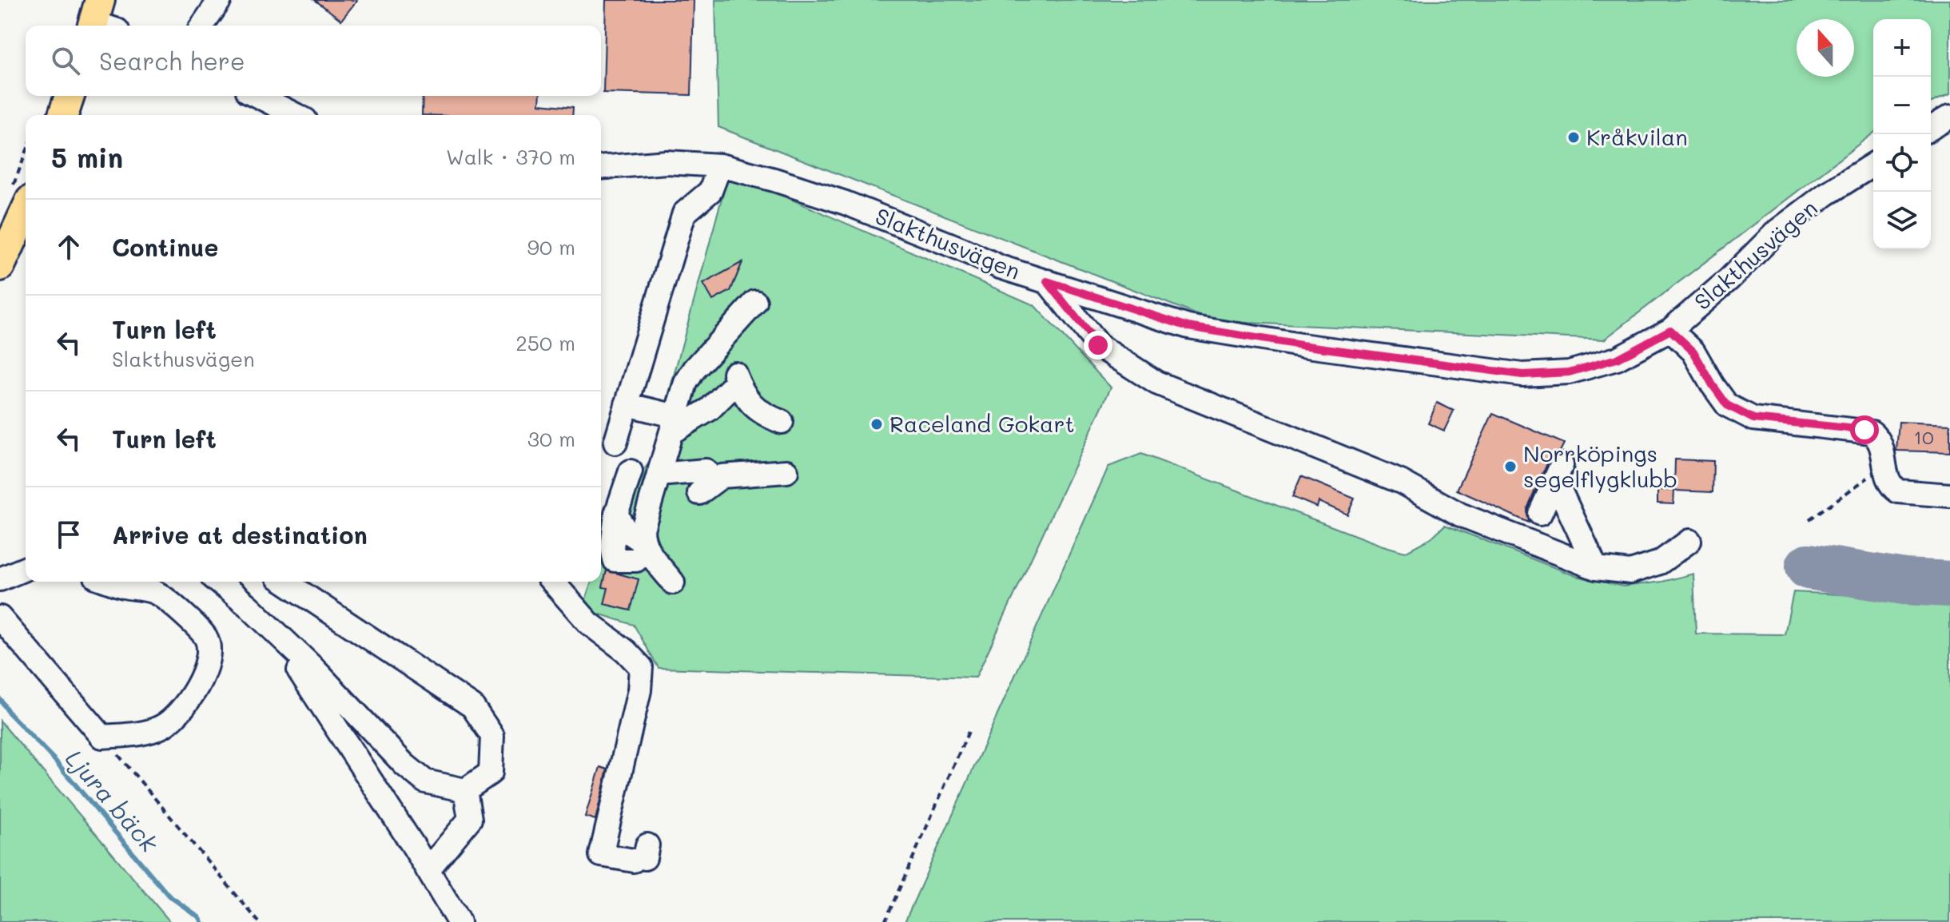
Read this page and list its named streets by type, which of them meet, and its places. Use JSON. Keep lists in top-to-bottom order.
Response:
{
  "streets": {
    "street": ["Slakthusvägen"]
  },
  "water": ["Ljura bäck"],
  "places": ["Kråkvilan", "Raceland Gokart", "Norrköpings segelflygklubb"],
  "house_numbers": ["10"],
  "north": "top",
  "page": {
    "map_buttons": ["+", "−"],
    "search": "Search here",
    "heading": ["5 min", "Walk · 370 m"],
    "list": [
      ["Continue", "90 m"],
      ["Turn left", "Slakthusvägen", "250 m"],
      ["Turn left", "30 m"],
      "Arrive at destination"
    ]
  }
}
